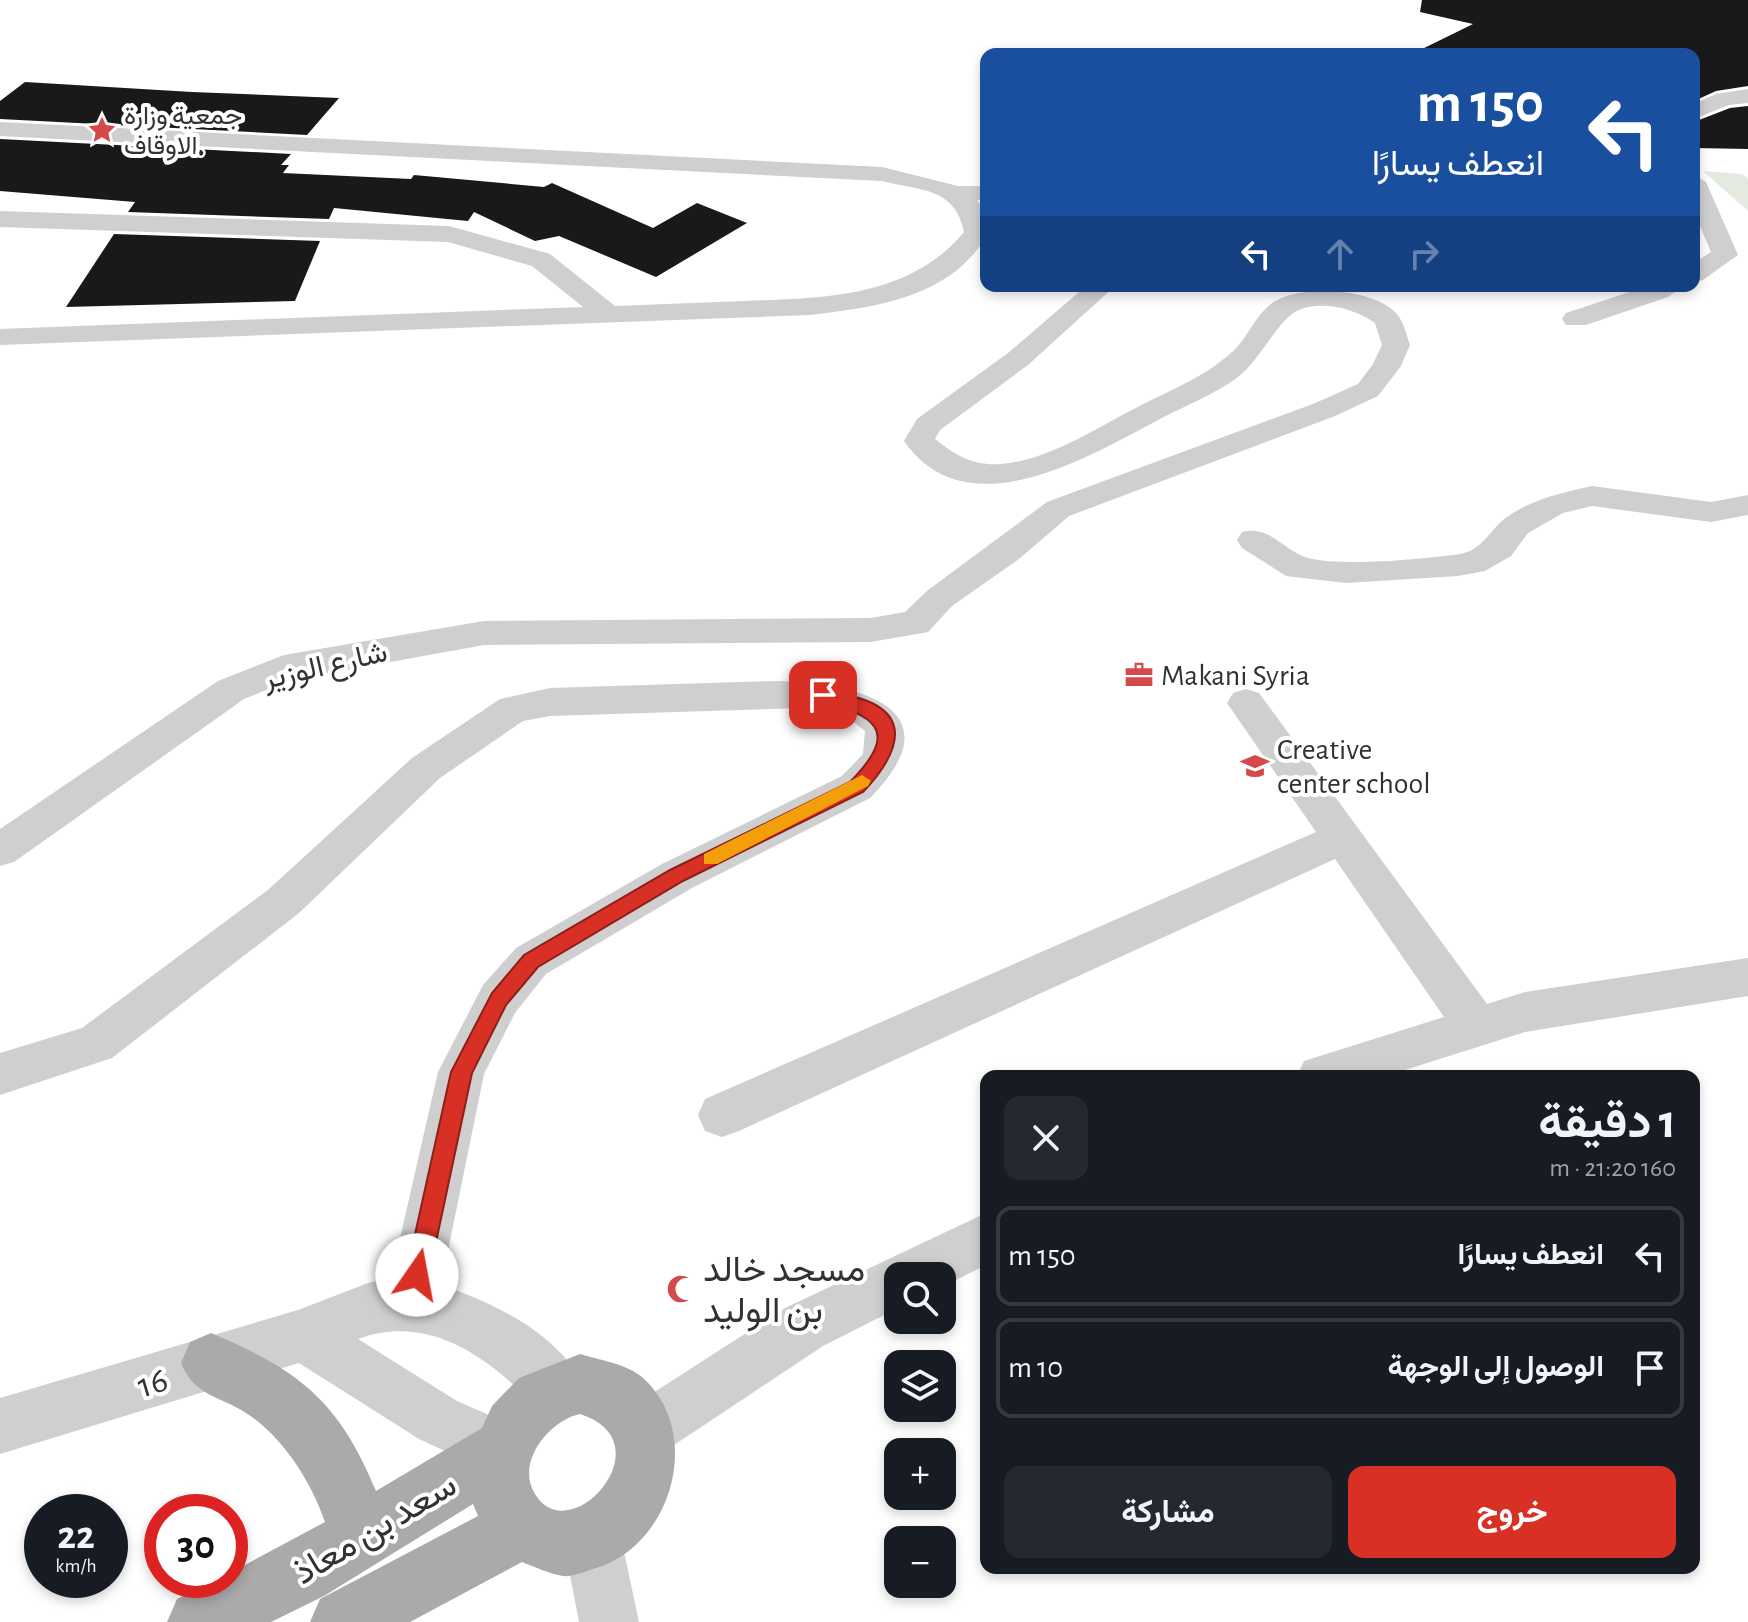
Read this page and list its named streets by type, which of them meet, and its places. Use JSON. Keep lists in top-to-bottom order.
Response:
{
  "streets": {
    "main road": ["سعد بن معاذ"],
    "street": ["شارع الوزير", "16"]
  },
  "crossings": [
    ["16", "سعد بن معاذ"]
  ],
  "places": {
    "place": ["جمعية وزارة الاوقاف."],
    "office": ["Makani Syria"],
    "school or university": ["Creative center school"],
    "mosque": ["مسجد خالد بن الوليد"]
  },
  "page": {
    "turn": ["150 m", "انعطف يسارًا"],
    "heading": ["1 دقيقة", "160 m · 21:20"],
    "list": [
      {
        "name": "انعطف يسارًا",
        "value": "150 m"
      },
      {
        "name": "الوصول إلى الوجهة",
        "value": "10 m"
      }
    ],
    "map_buttons": ["+", "−"],
    "buttons": ["خروج", "مشاركة"],
    "speed": "22 km/h",
    "limit": "30"
  }
}
